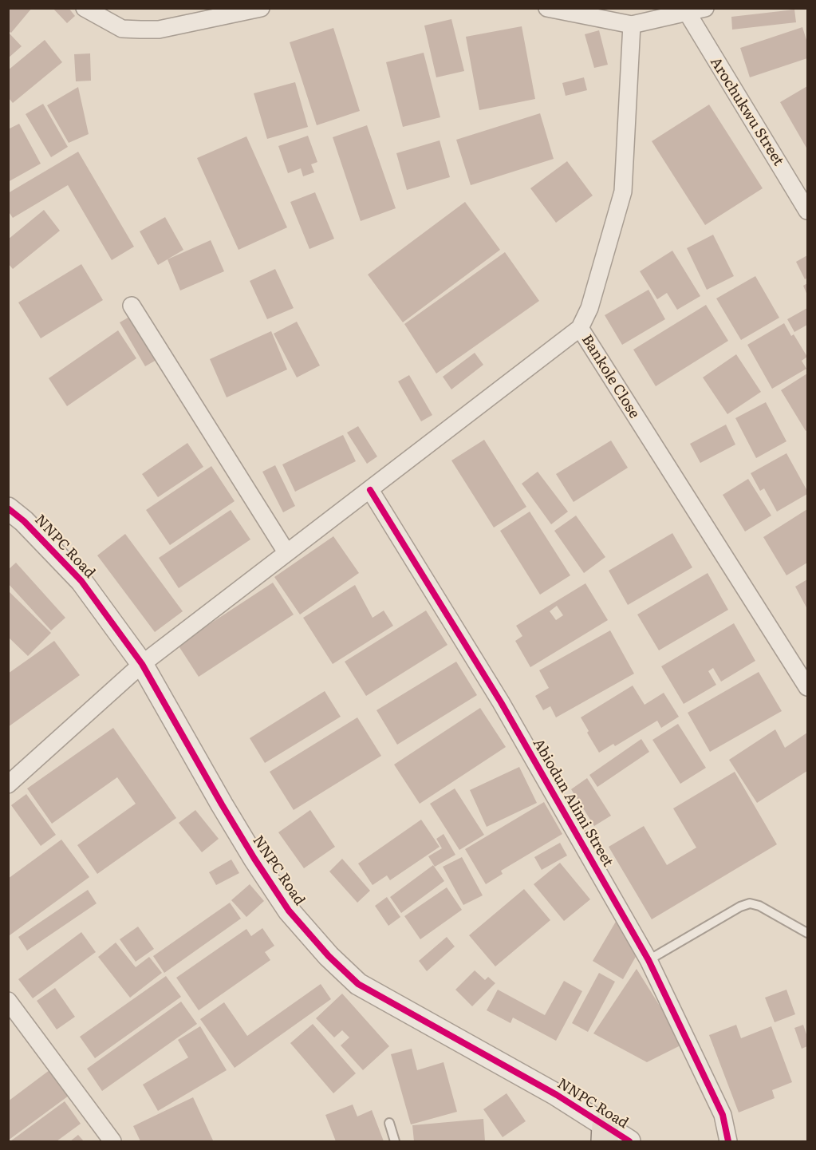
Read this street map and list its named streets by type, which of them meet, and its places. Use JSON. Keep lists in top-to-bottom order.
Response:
{
  "streets": {
    "street": [
      "Arochukwu Street",
      "Bankole Close",
      "NNPC Road",
      "Abiodun Alimi Street"
    ]
  }
}
